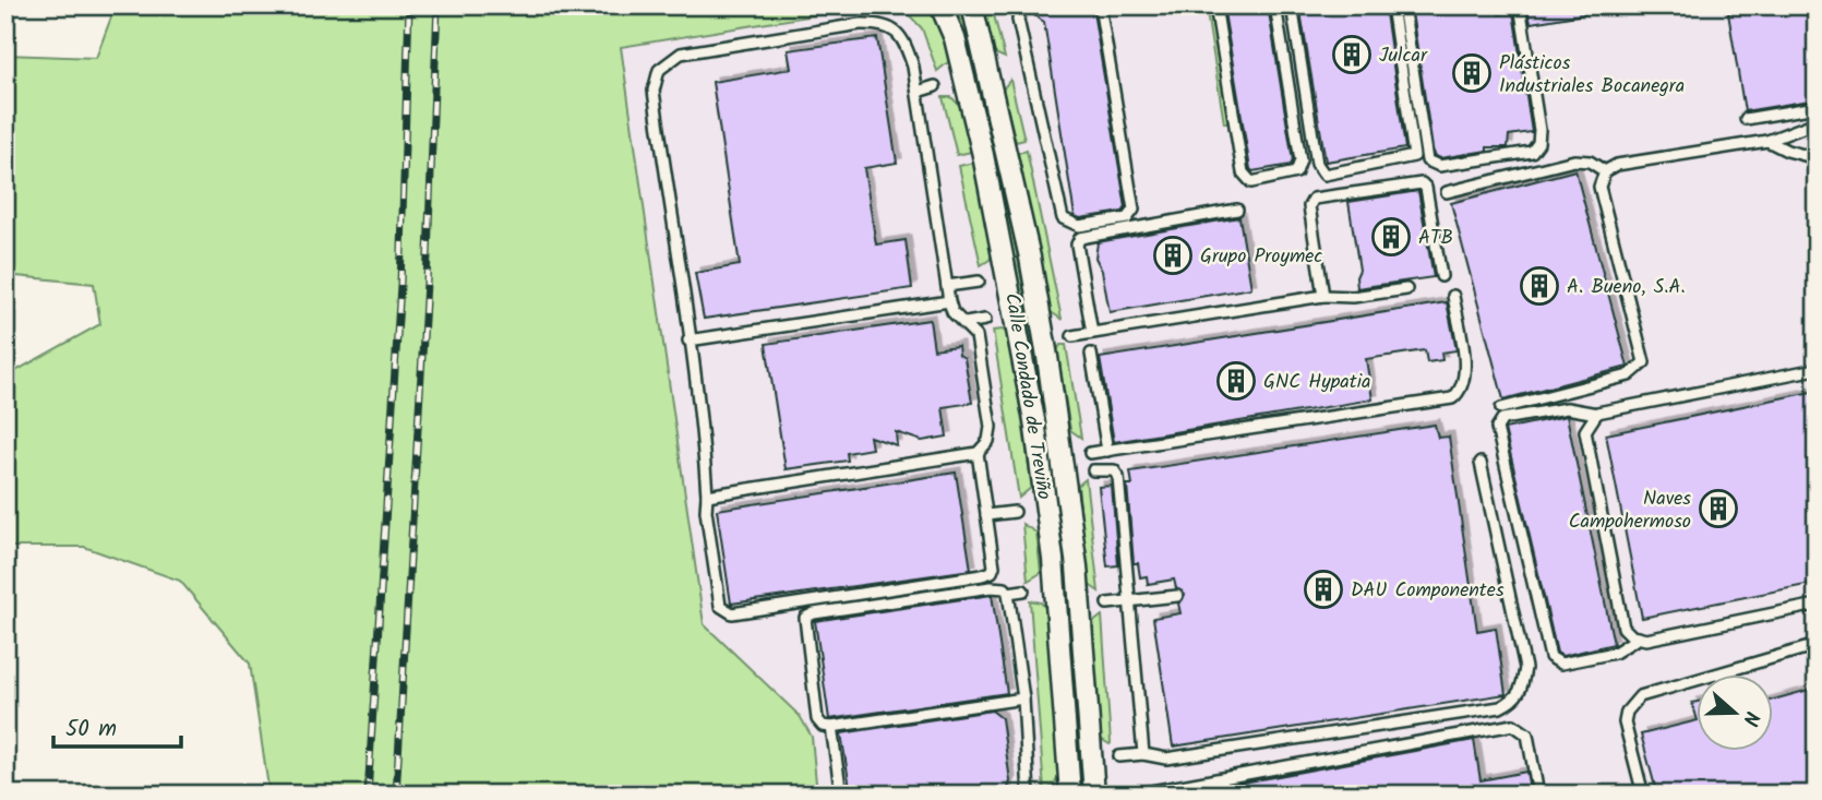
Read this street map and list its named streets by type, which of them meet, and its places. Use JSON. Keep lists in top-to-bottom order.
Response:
{
  "streets": {
    "street": ["Calle Condado de Treviño"]
  },
  "places": {
    "building": [
      "Julcar",
      "Plásticos Industriales Bocanegra",
      "ATB",
      "Grupo Proymec",
      "A. Bueno, S.A.",
      "GNC Hypatia",
      "Naves Campohermoso",
      "DAU Componentes"
    ]
  },
  "scale_bar": "50 m",
  "north": "right"
}
